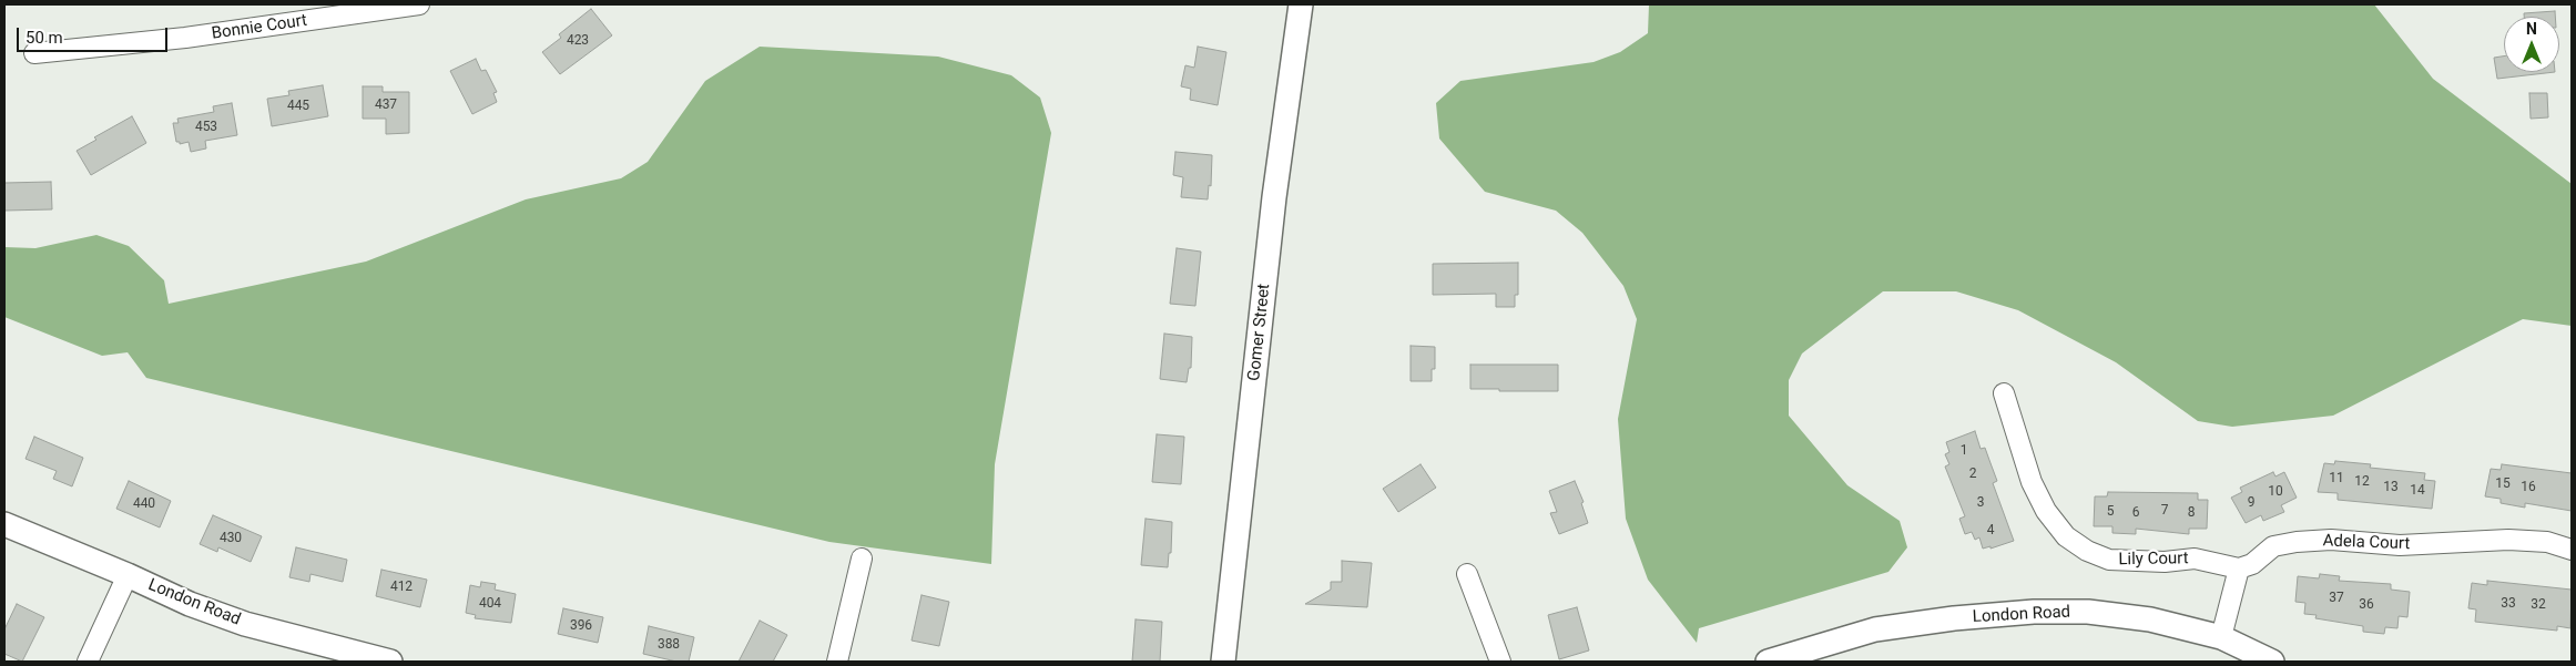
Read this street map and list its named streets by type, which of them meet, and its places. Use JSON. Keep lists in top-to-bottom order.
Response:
{
  "streets": {
    "street": [
      "Bonnie Court",
      "Gomer Street",
      "Adela Court",
      "Lily Court",
      "London Road"
    ]
  },
  "crossings": [
    ["Adela Court", "Lily Court"]
  ],
  "house_numbers": [
    "423",
    "437",
    "445",
    "453",
    "1",
    "2",
    "11",
    "12",
    "15",
    "13",
    "16",
    "14",
    "10",
    "3",
    "9",
    "440",
    "7",
    "5",
    "6",
    "8",
    "4",
    "430",
    "412",
    "37",
    "404",
    "33",
    "36",
    "32",
    "396",
    "388"
  ],
  "scale_bar": "50 m",
  "north": "top"
}
